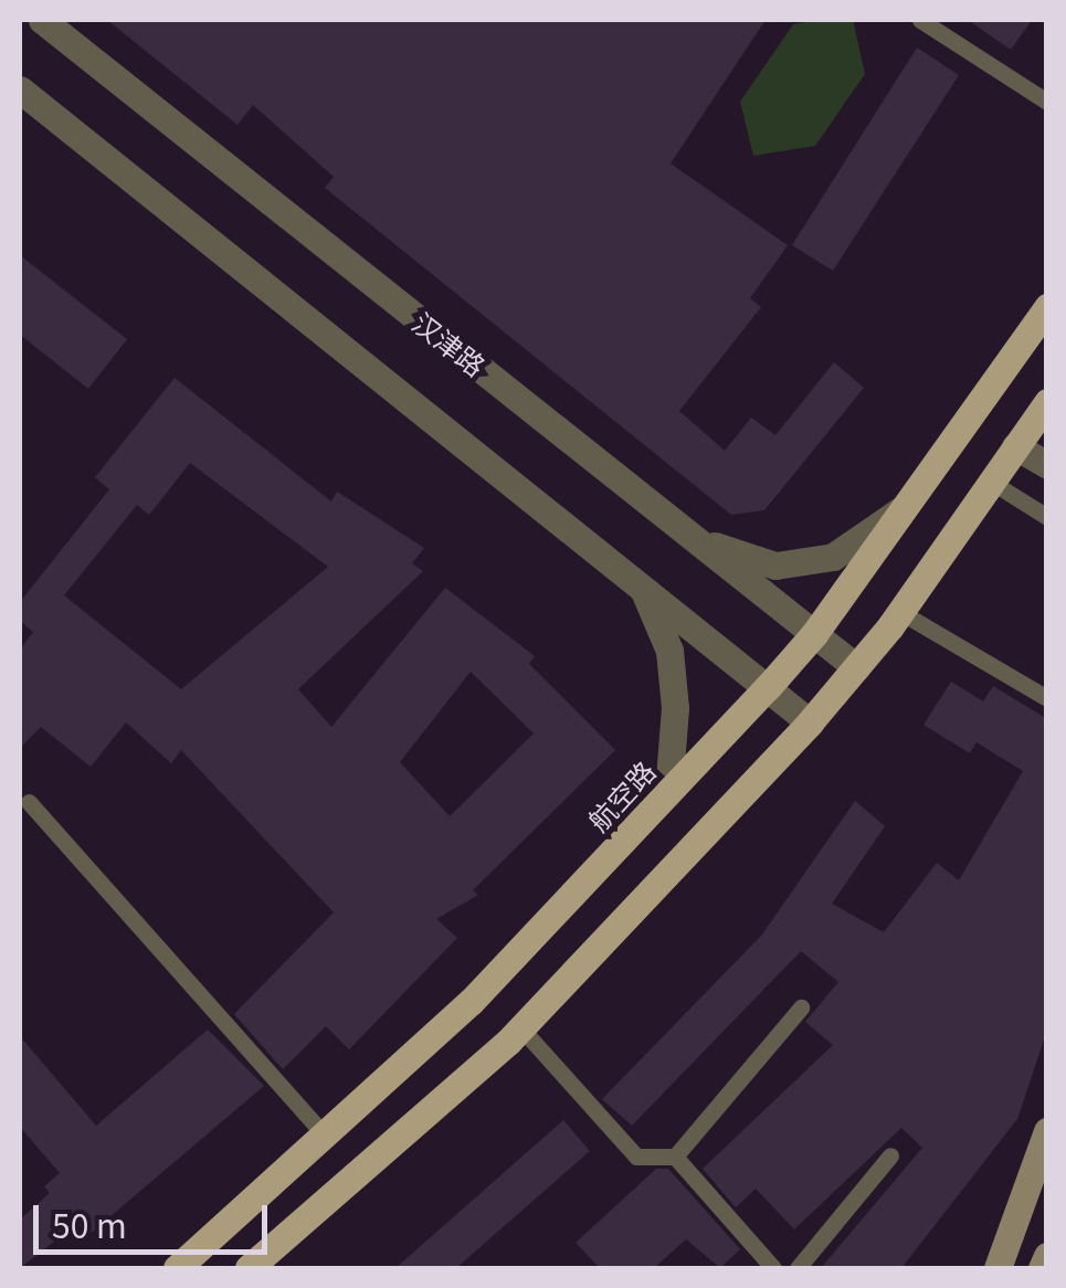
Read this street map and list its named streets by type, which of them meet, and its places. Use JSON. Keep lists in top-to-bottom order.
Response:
{
  "streets": {
    "main road": ["航空路"],
    "street": ["汉津路"]
  },
  "crossings": [
    ["汉津路", "航空路"]
  ],
  "scale_bar": "50 m"
}
